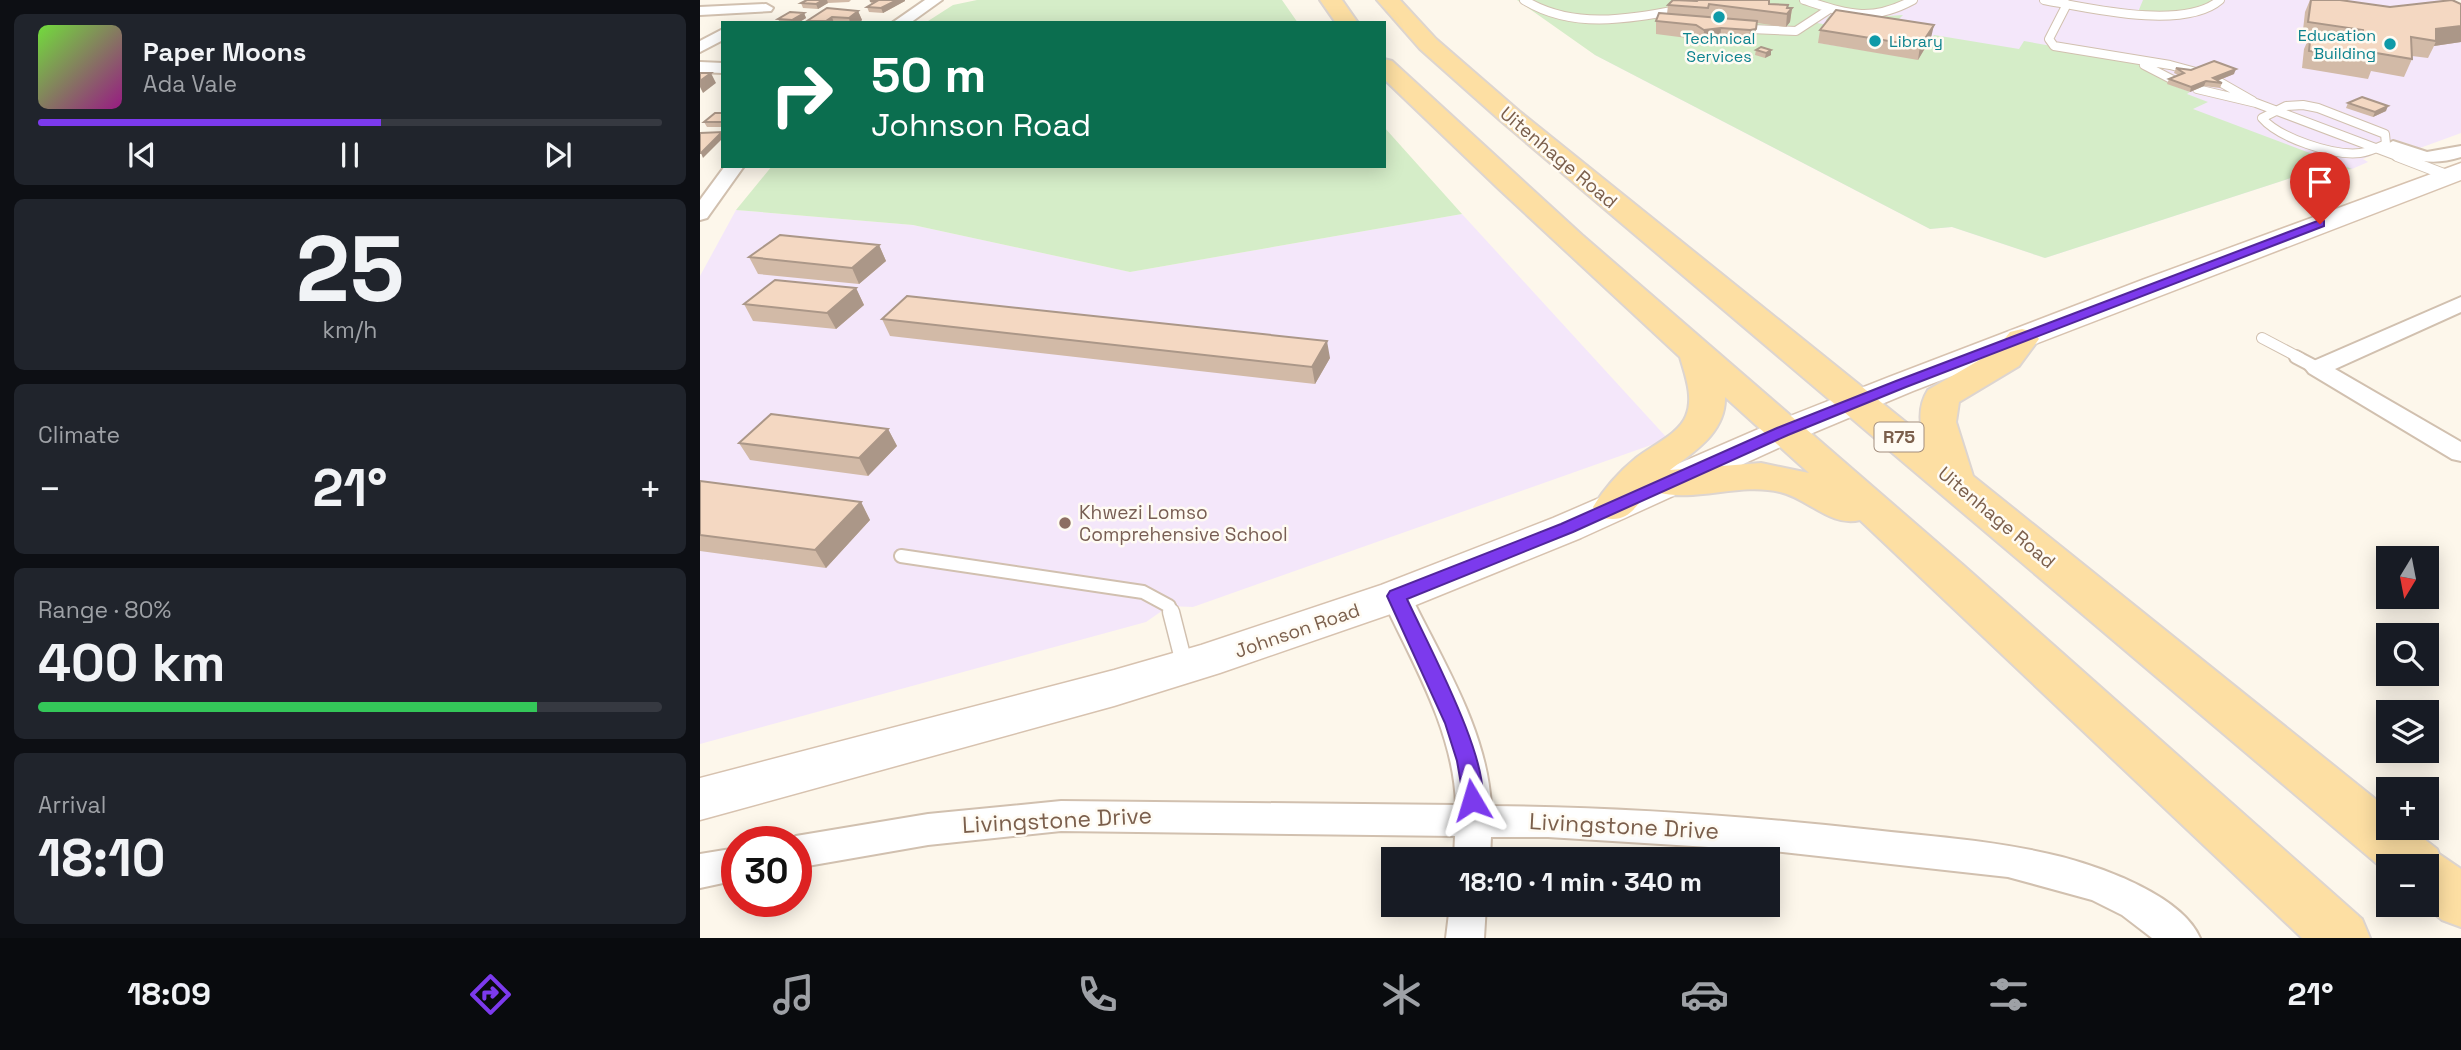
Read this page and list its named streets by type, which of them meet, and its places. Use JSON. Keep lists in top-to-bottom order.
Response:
{
  "streets": {
    "main road": ["Uitenhage Road", "R75"],
    "street": ["Johnson Road", "Livingstone Drive"]
  },
  "crossings": [
    ["Uitenhage Road", "Johnson Road"]
  ],
  "places": [
    "Technical Services",
    "Library",
    "Education Building",
    "Khwezi Lomso Comprehensive School"
  ],
  "north": "bottom",
  "page": {
    "turn": ["50 m", "Johnson Road"],
    "song": ["Paper Moons", "Ada Vale"],
    "tile": [
      ["25", "km/h"],
      "Climate",
      ["Range · 80%", "400 km"],
      ["Arrival", "18:10"]
    ],
    "heat": ["−", "21°", "+"],
    "map_buttons": ["+", "−"],
    "limit": "30",
    "trip": "18:10 · 1 min · 340 m",
    "tabs": ["18:09", "21°"]
  }
}
